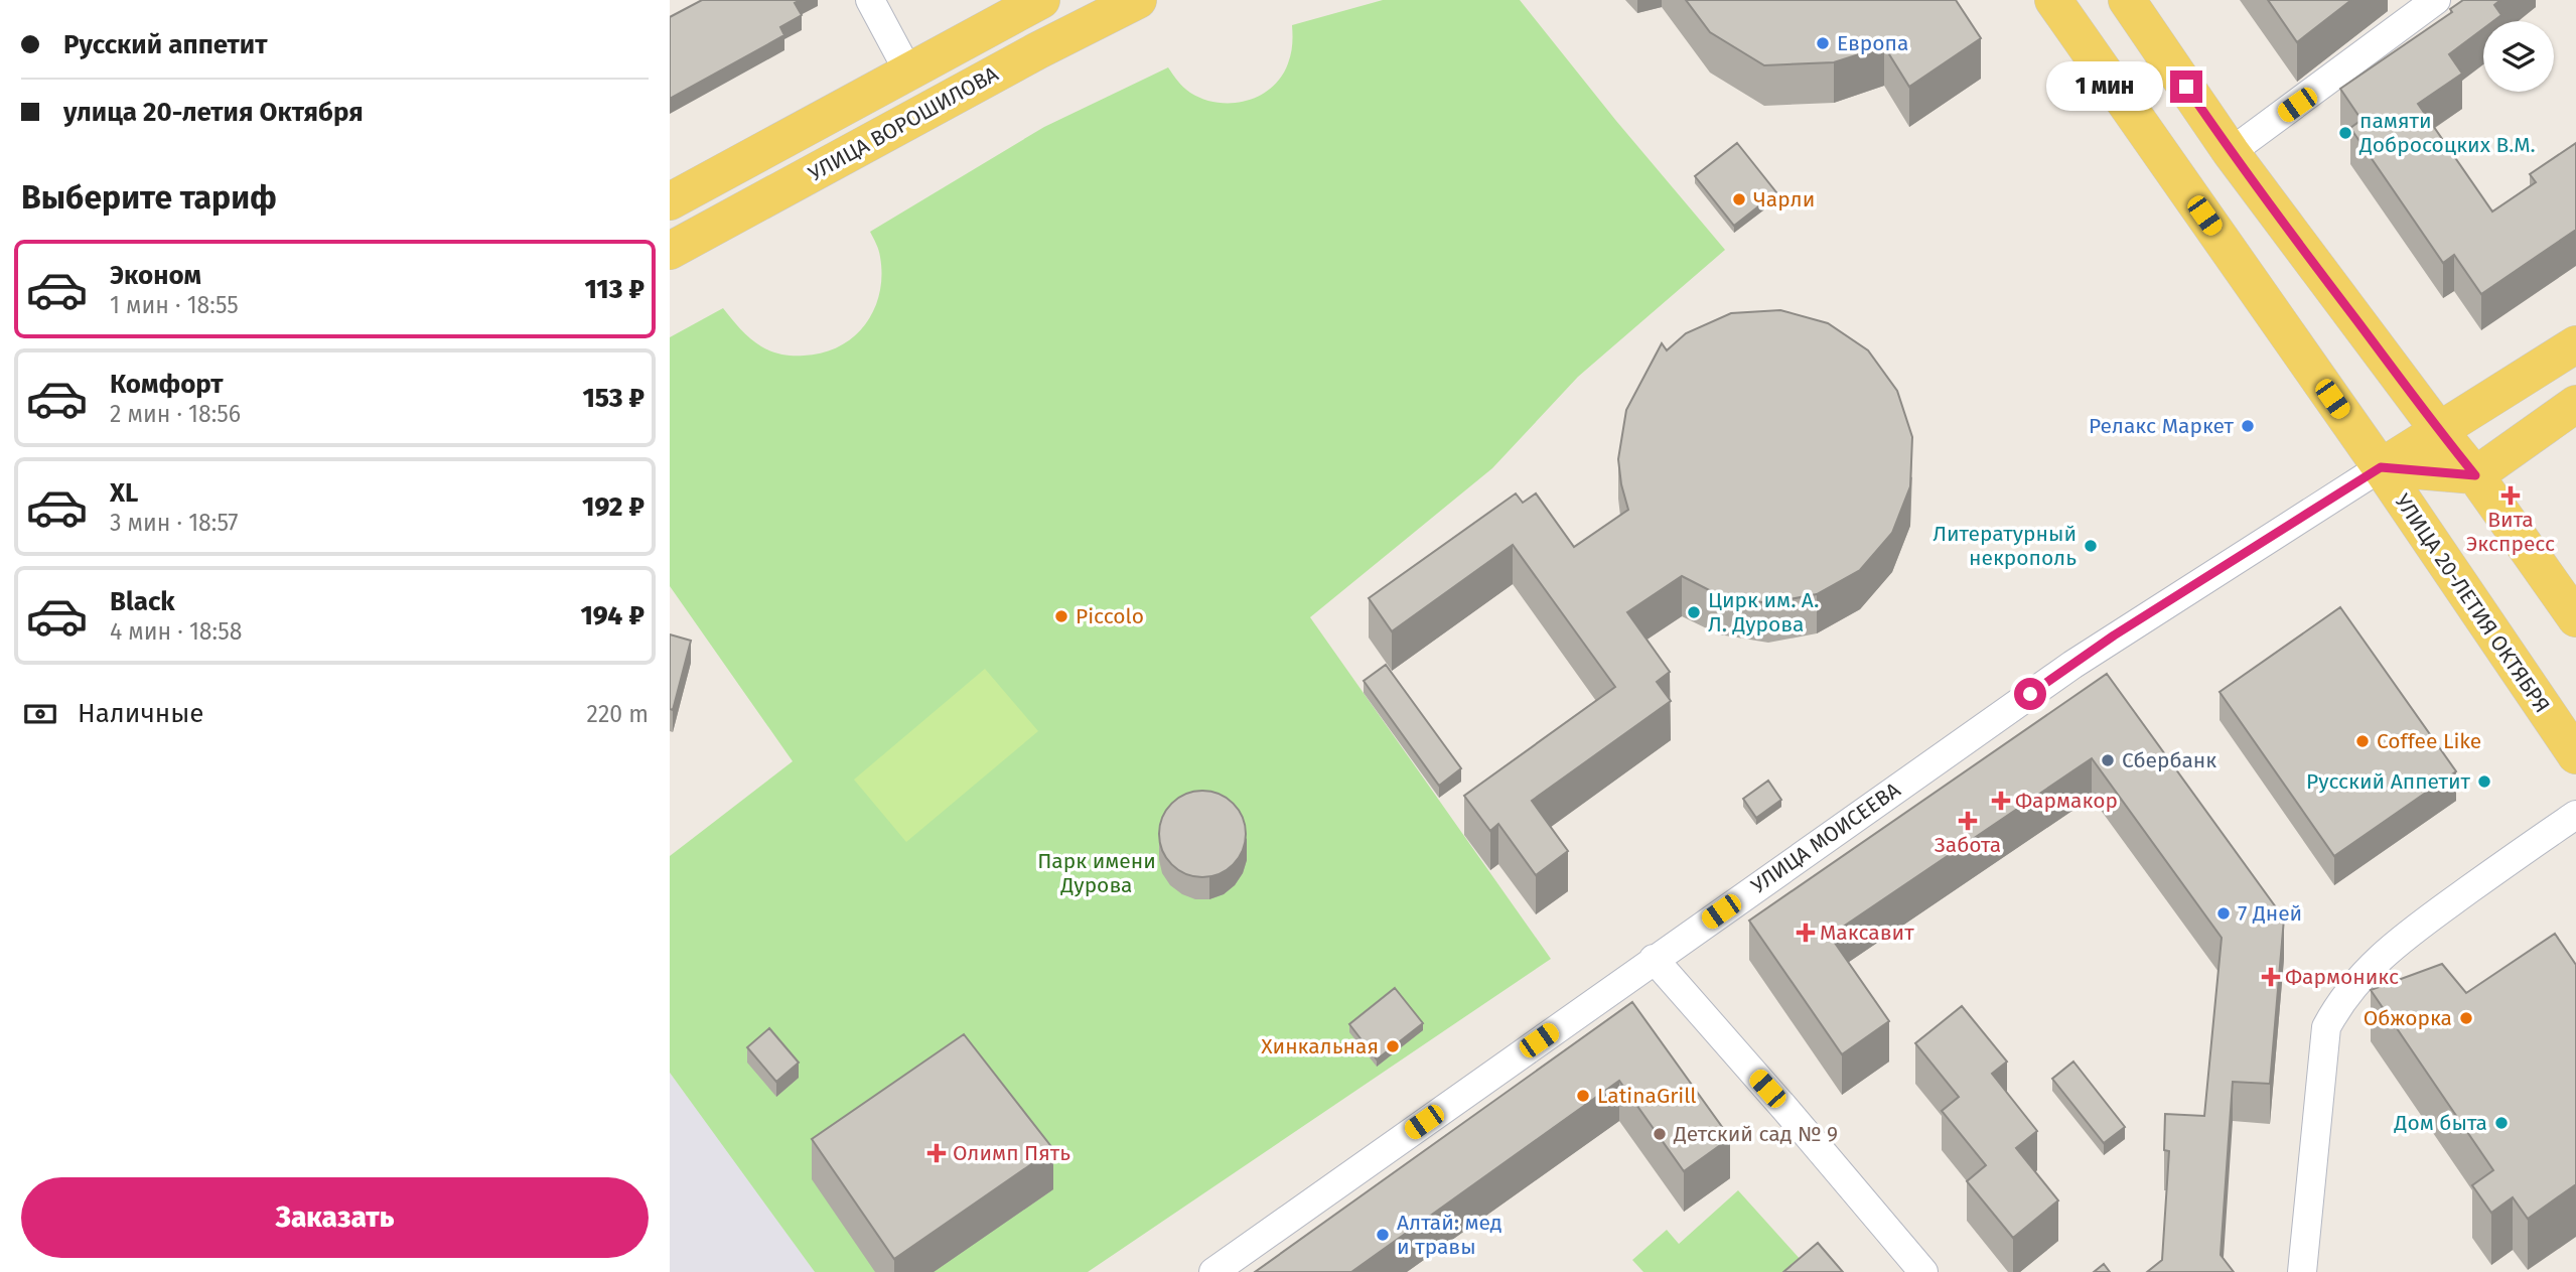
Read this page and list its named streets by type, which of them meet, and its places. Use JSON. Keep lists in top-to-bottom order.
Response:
{
  "streets": {
    "main road": ["УЛИЦА ВОРОШИЛОВА", "УЛИЦА 20-ЛЕТИЯ ОКТЯБРЯ"],
    "street": ["УЛИЦА МОИСЕЕВА"]
  },
  "crossings": [
    ["УЛИЦА 20-ЛЕТИЯ ОКТЯБРЯ", "УЛИЦА МОИСЕЕВА"]
  ],
  "parks": ["Парк имени Дурова"],
  "places": {
    "other": [
      "Европа",
      "памяти Добросоцких В.М.",
      "Чарли",
      "Релакс Маркет",
      "Литературный некрополь",
      "Цирк им. А. Л. Дурова",
      "Piccolo",
      "Coffee Like",
      "Сбербанк",
      "Русский Аппетит",
      "7 Дней",
      "Обжорка",
      "Хинкальная",
      "LatinaGrill",
      "Дом быта",
      "Детский сад № 9",
      "Алтай: мед и травы"
    ],
    "health": [
      "Вита Экспресс",
      "Фармакор",
      "Забота",
      "Максавит",
      "Фармоникс",
      "Олимп Пять"
    ]
  },
  "page": {
    "banner": ["Русский аппетит", "улица 20-летия Октября"],
    "bubble": "1 мин",
    "heading": "Выберите тариф",
    "list": [
      {
        "name": "Эконом",
        "note": "1 мин · 18:55",
        "value": "113 ₽"
      },
      {
        "name": "Комфорт",
        "note": "2 мин · 18:56",
        "value": "153 ₽"
      },
      {
        "name": "XL",
        "note": "3 мин · 18:57",
        "value": "192 ₽"
      },
      {
        "name": "Black",
        "note": "4 мин · 18:58",
        "value": "194 ₽"
      }
    ],
    "pay": ["Наличные", "220 m"],
    "buttons": "Заказать"
  }
}
